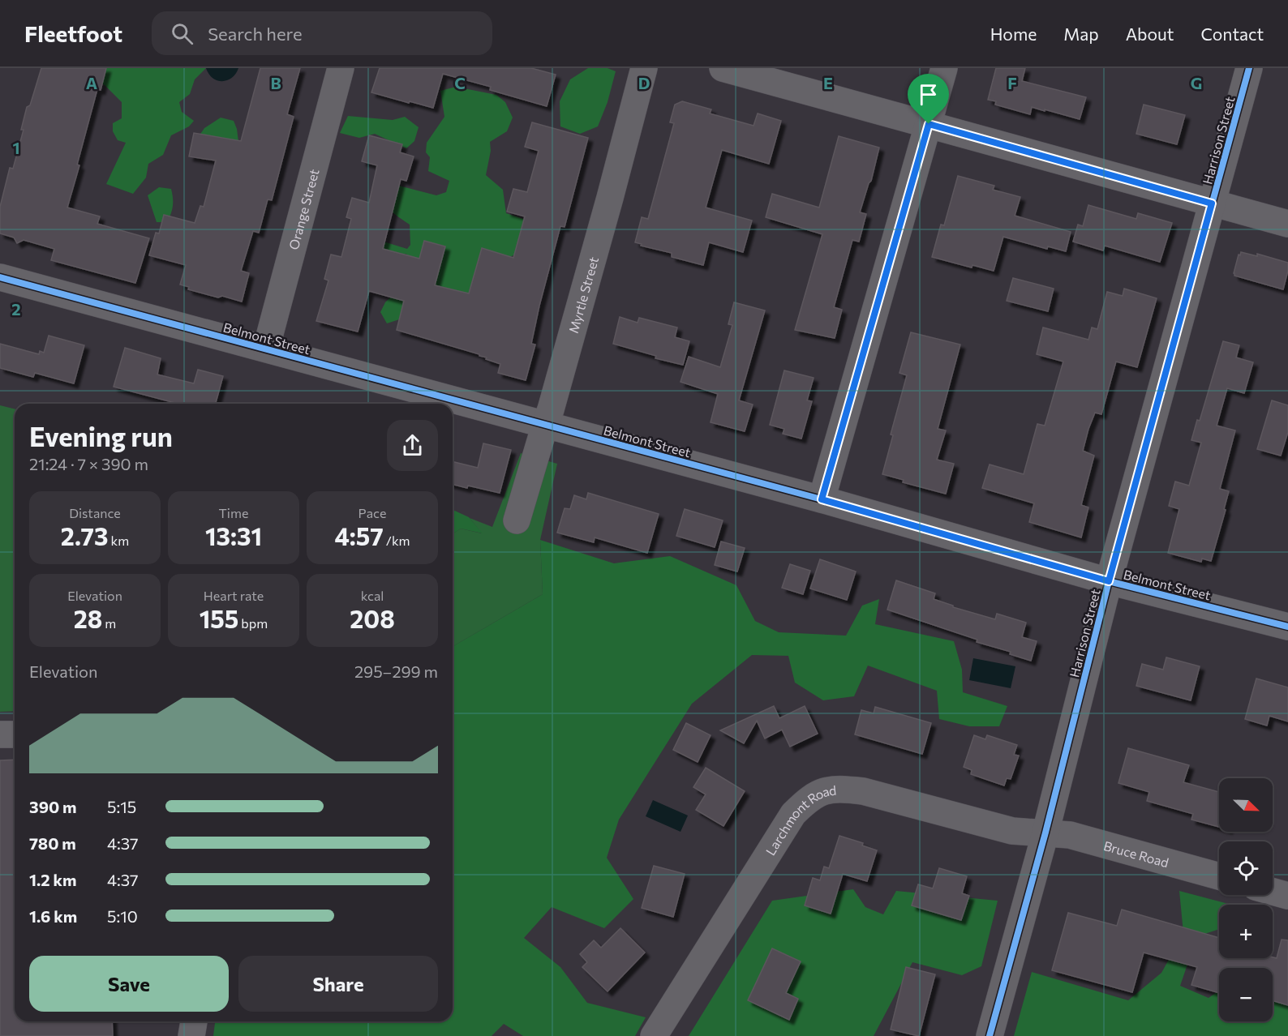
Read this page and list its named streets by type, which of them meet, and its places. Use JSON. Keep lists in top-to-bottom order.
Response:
{
  "streets": {
    "street": [
      "Harrison Street",
      "Orange Street",
      "Myrtle Street",
      "Belmont Street",
      "Larchmont Road",
      "Bruce Road"
    ]
  },
  "crossings": [
    ["Harrison Street", "Belmont Street"],
    ["Harrison Street", "Larchmont Road"],
    ["Harrison Street", "Bruce Road"],
    ["Orange Street", "Belmont Street"],
    ["Myrtle Street", "Belmont Street"],
    ["Larchmont Road", "Bruce Road"]
  ],
  "north": "bottom right",
  "page": {
    "header": "Fleetfoot",
    "search": "Search here",
    "nav": [
      "Home",
      "Map",
      "About",
      "Contact"
    ],
    "heading": ["Evening run", "21:24 · 7 × 390 m"],
    "stats": [
      ["Distance", "2.73 km"],
      ["Time", "13:31"],
      ["Pace", "4:57 /km"],
      ["Elevation", "28 m"],
      ["Heart rate", "155 bpm"],
      ["kcal", "208"]
    ],
    "chart": ["Elevation", "295–299 m"],
    "map_buttons": ["+", "−"],
    "list": [
      {
        "name": "390 m",
        "note": "5:15"
      },
      {
        "name": "780 m",
        "note": "4:37"
      },
      {
        "name": "1.2 km",
        "note": "4:37"
      },
      {
        "name": "1.6 km",
        "note": "5:10"
      }
    ],
    "buttons": ["Save", "Share"]
  },
  "grid": {
    "columns": [
      "A",
      "B",
      "C",
      "D",
      "E",
      "F",
      "G"
    ],
    "rows": ["1", "2"]
  }
}
